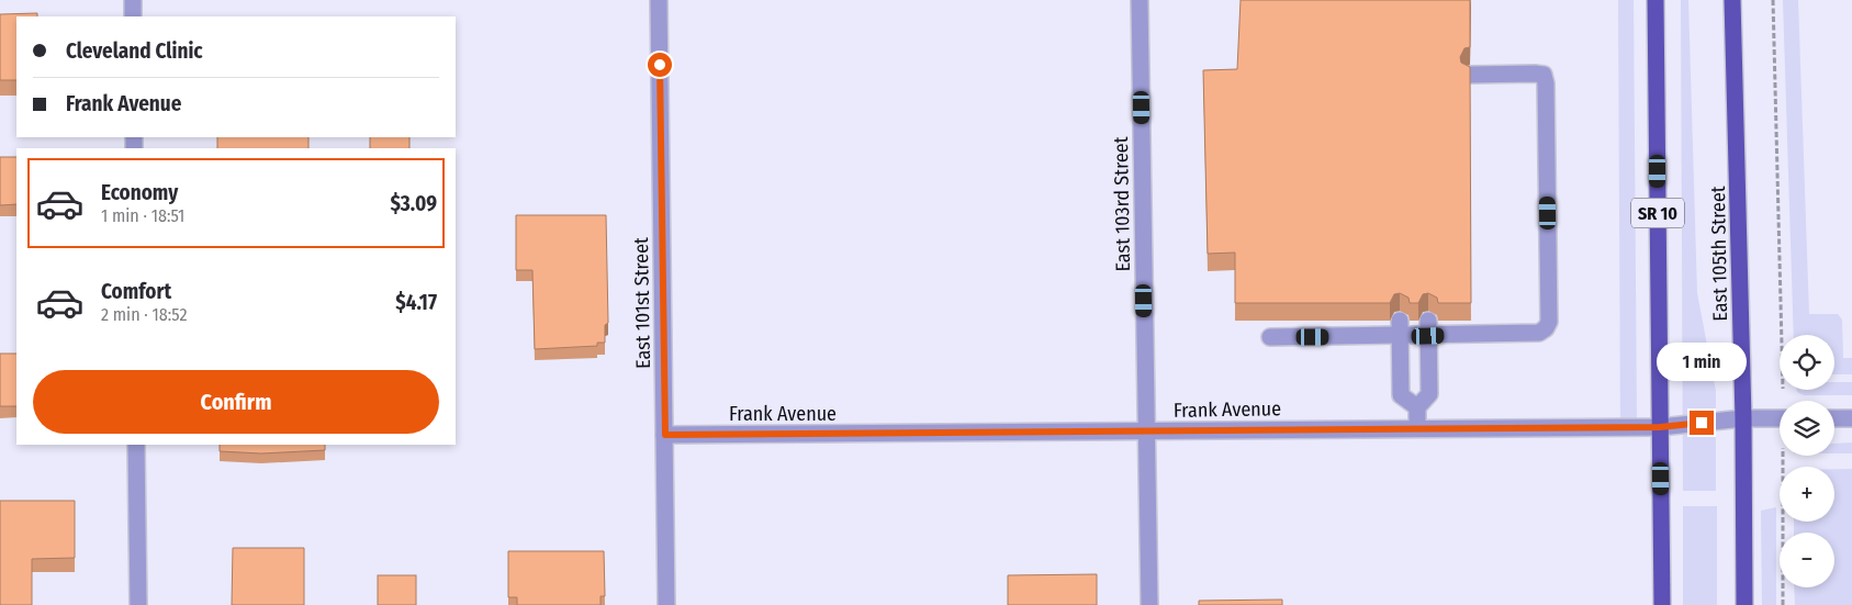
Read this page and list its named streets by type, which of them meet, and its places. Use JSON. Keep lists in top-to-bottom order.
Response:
{
  "streets": {
    "main road": ["SR 10", "East 105th Street"],
    "street": ["East 103rd Street", "East 101st Street", "Frank Avenue"]
  },
  "crossings": [
    ["East 103rd Street", "Frank Avenue"],
    ["SR 10", "Frank Avenue"],
    ["East 105th Street", "Frank Avenue"],
    ["East 101st Street", "Frank Avenue"]
  ],
  "page": {
    "banner": ["Cleveland Clinic", "Frank Avenue"],
    "list": [
      {
        "name": "Economy",
        "note": "1 min · 18:51",
        "value": "$3.09"
      },
      {
        "name": "Comfort",
        "note": "2 min · 18:52",
        "value": "$4.17"
      }
    ],
    "map_buttons": ["+", "−"],
    "bubble": "1 min",
    "buttons": "Confirm"
  }
}
